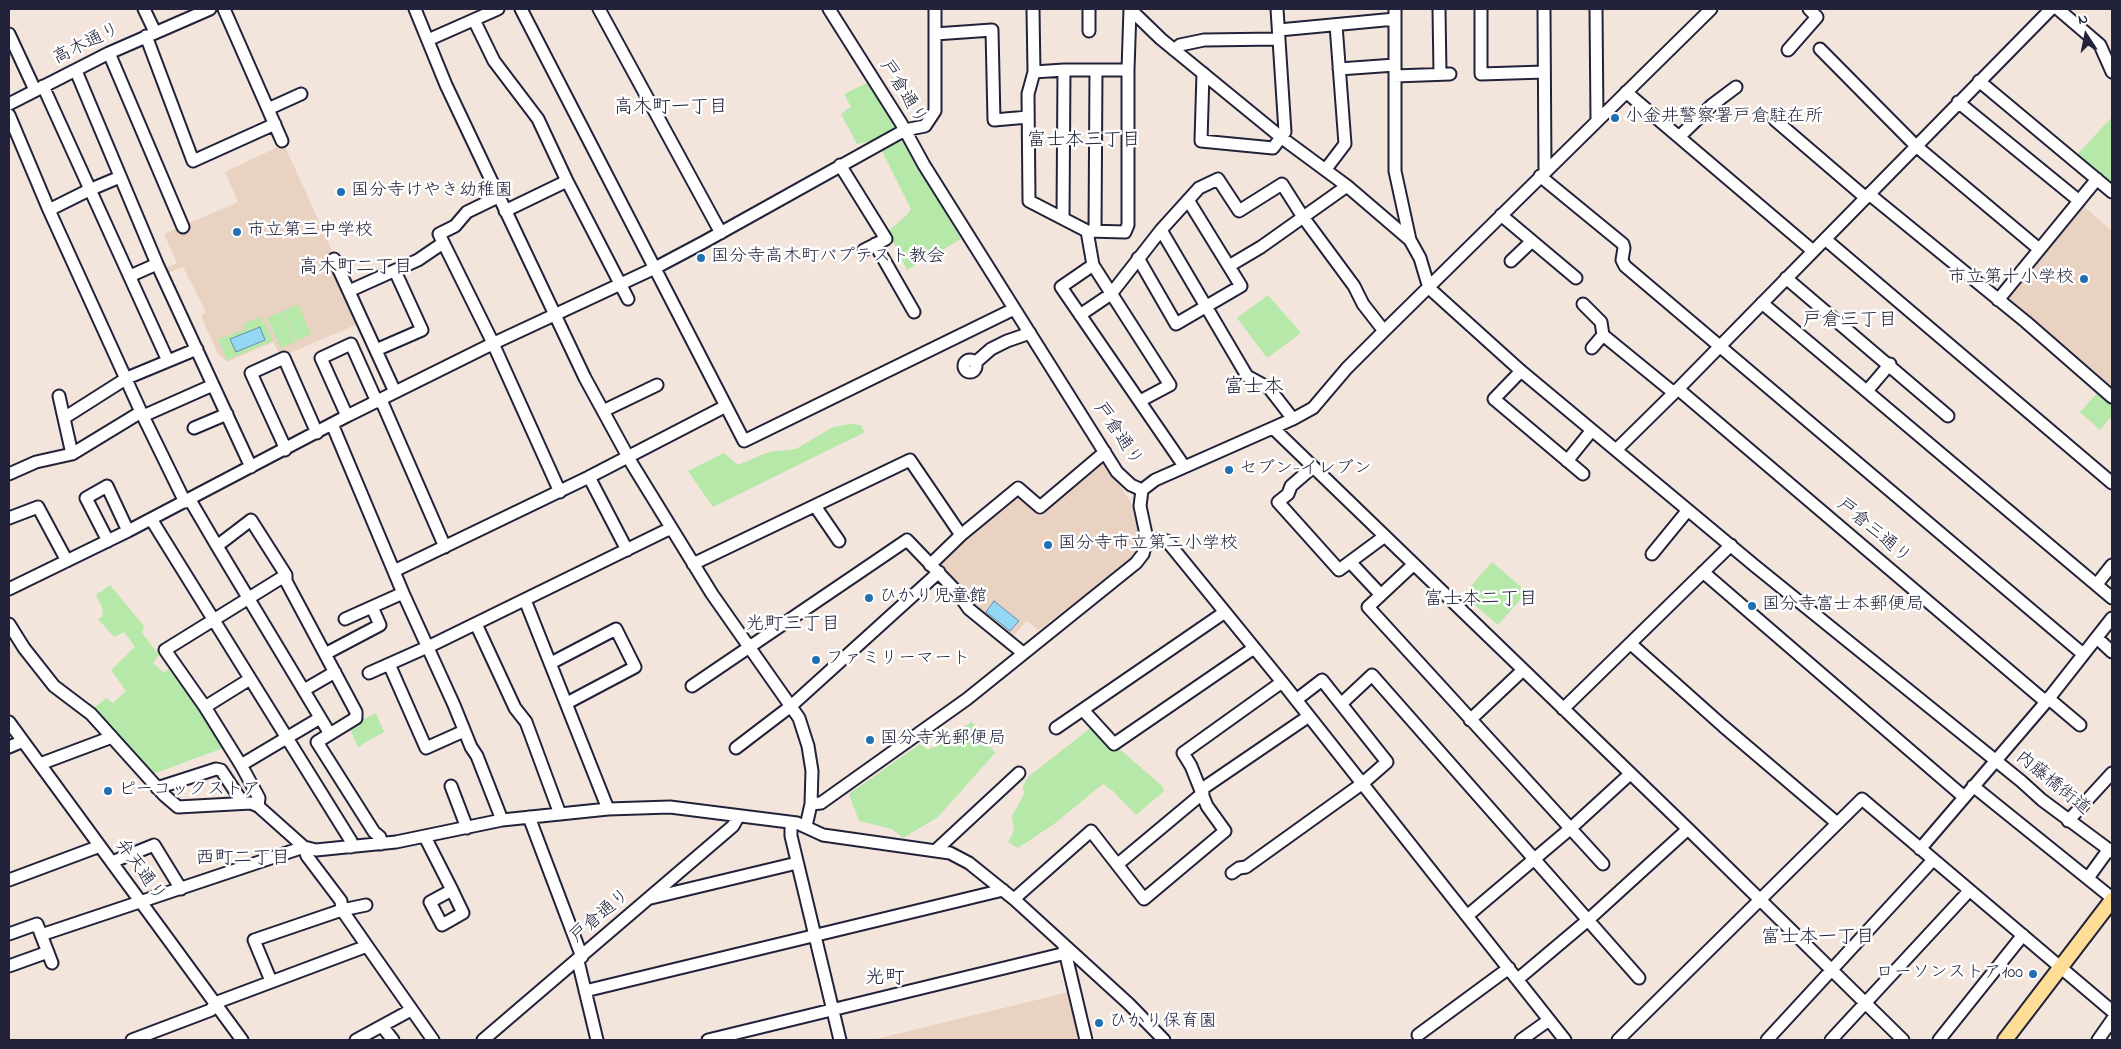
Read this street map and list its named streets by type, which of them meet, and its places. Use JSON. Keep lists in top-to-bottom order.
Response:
{
  "streets": {
    "street": [
      "高木通り",
      "戸倉通り",
      "戸倉三通り",
      "内藤橋街道",
      "弁天通り"
    ]
  },
  "districts": [
    "高木町一丁目",
    "富士本三丁目",
    "高木町二丁目",
    "戸倉三丁目",
    "富士本",
    "富士本二丁目",
    "光町三丁目",
    "西町二丁目",
    "富士本一丁目",
    "光町"
  ],
  "places": [
    "小金井警察署戸倉駐在所",
    "国分寺けやき幼稚園",
    "市立第三中学校",
    "国分寺高木町バプテスト教会",
    "市立第十小学校",
    "セブン-イレブン",
    "国分寺市立第二小学校",
    "ひかり児童館",
    "国分寺富士本郵便局",
    "ファミリーマート",
    "国分寺光郵便局",
    "ピーコックストア",
    "ローソンストア100",
    "ひかり保育園"
  ],
  "north": "top"
}
